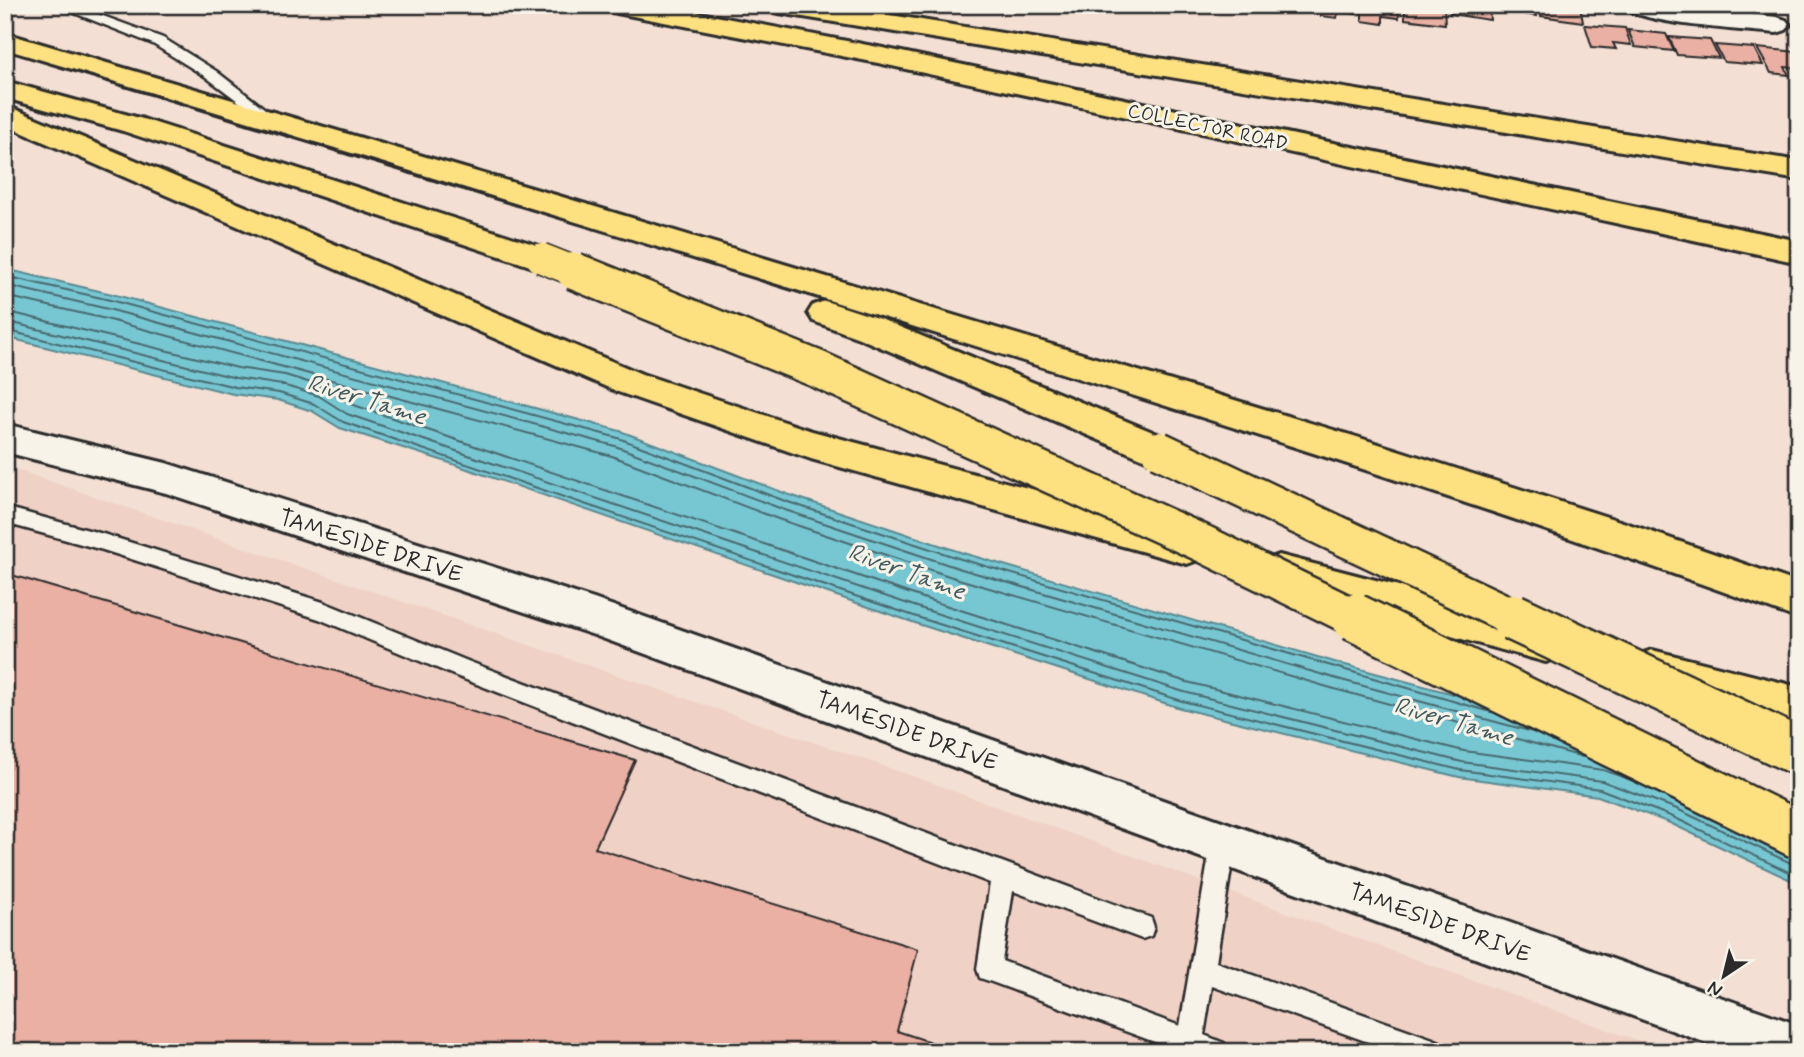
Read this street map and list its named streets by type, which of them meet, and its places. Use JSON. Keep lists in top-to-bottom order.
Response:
{
  "streets": {
    "highway": ["COLLECTOR ROAD"],
    "street": ["TAMESIDE DRIVE"]
  },
  "water": ["River Tame"],
  "north": "bottom left"
}
